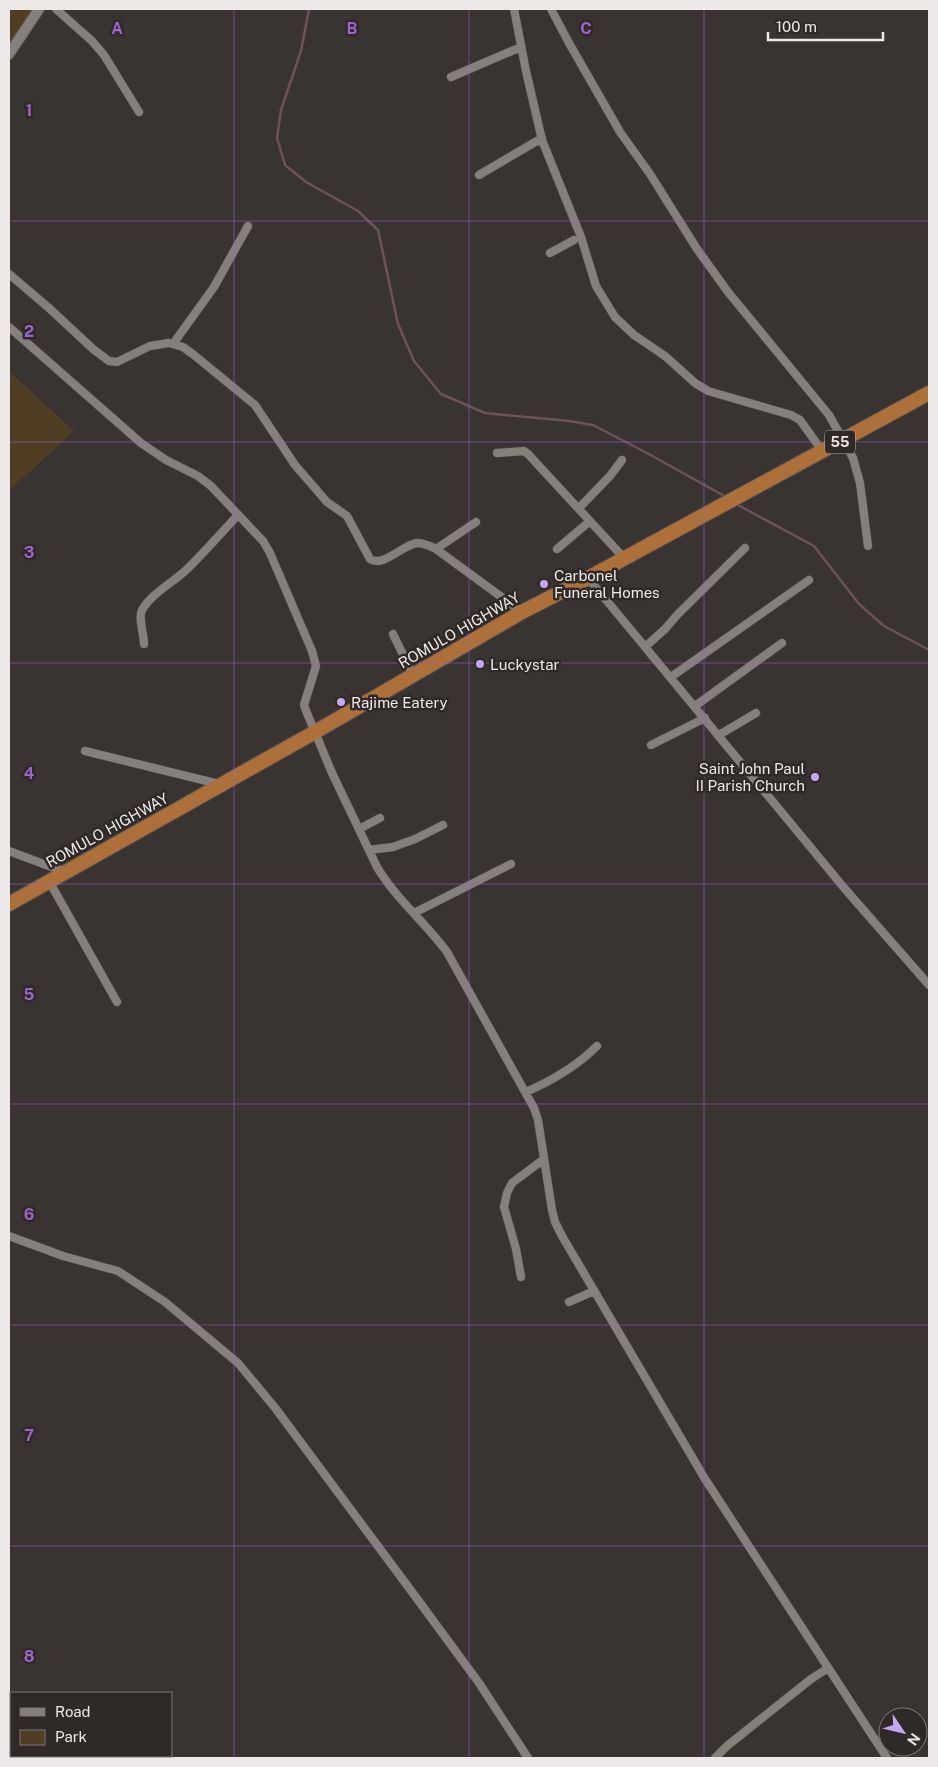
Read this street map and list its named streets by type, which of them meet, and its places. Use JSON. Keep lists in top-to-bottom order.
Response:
{
  "streets": {
    "highway": ["55", "ROMULO HIGHWAY"]
  },
  "places": [
    "Carbonel Funeral Homes",
    "Luckystar",
    "Rajime Eatery",
    "Saint John Paul II Parish Church"
  ],
  "legend": ["Road", "Park"],
  "scale_bar": "100 m",
  "north": "bottom right",
  "grid": {
    "columns": ["A", "B", "C"],
    "rows": [
      "1",
      "2",
      "3",
      "4",
      "5",
      "6",
      "7",
      "8"
    ]
  }
}
